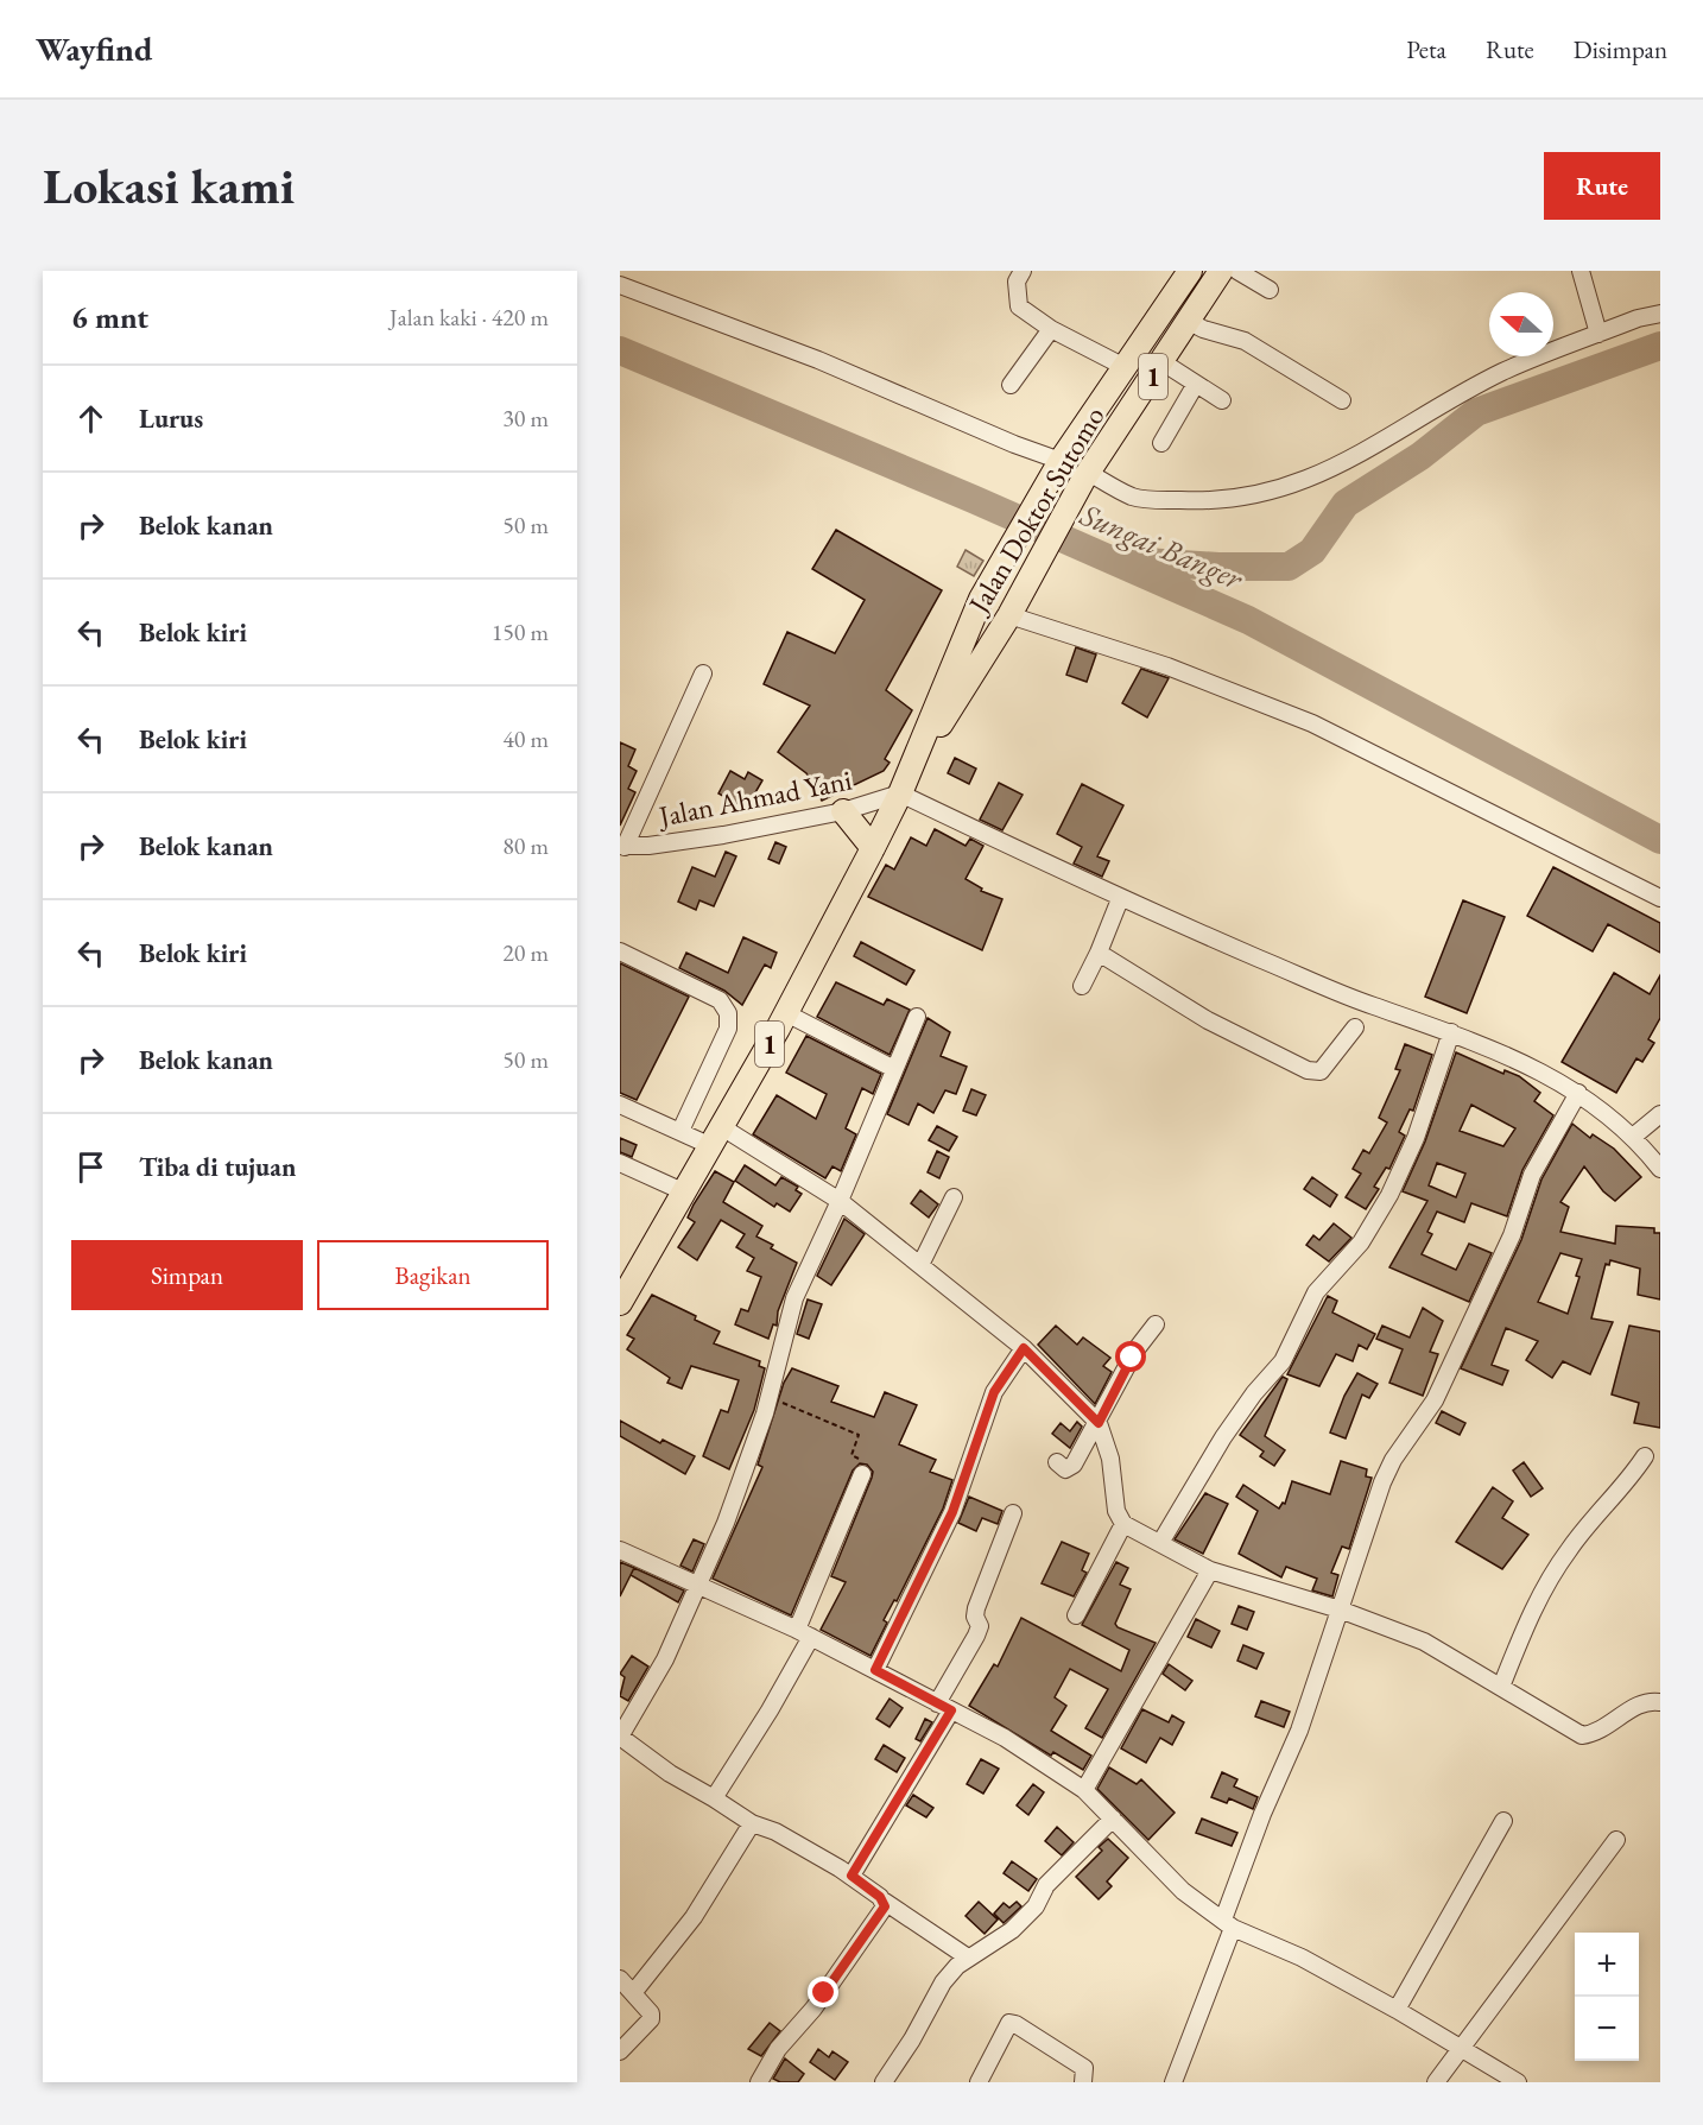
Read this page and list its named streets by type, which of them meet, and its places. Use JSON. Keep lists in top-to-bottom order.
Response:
{
  "streets": {
    "highway": ["1", "Jalan Doktor Sutomo"],
    "street": ["Jalan Ahmad Yani"]
  },
  "crossings": [
    ["Jalan Doktor Sutomo", "Jalan Ahmad Yani"]
  ],
  "water": ["Sungai Banger"],
  "north": "left",
  "page": {
    "header": "Wayfind",
    "nav": ["Peta", "Rute", "Disimpan"],
    "buttons": [
      "Rute",
      ["Simpan", "Bagikan"]
    ],
    "title": "Lokasi kami",
    "heading": ["6 mnt", "Jalan kaki · 420 m"],
    "list": [
      ["Lurus", "30 m"],
      ["Belok kanan", "50 m"],
      ["Belok kiri", "150 m"],
      ["Belok kiri", "40 m"],
      ["Belok kanan", "80 m"],
      ["Belok kiri", "20 m"],
      ["Belok kanan", "50 m"],
      "Tiba di tujuan"
    ],
    "map_buttons": ["+", "−"]
  }
}
